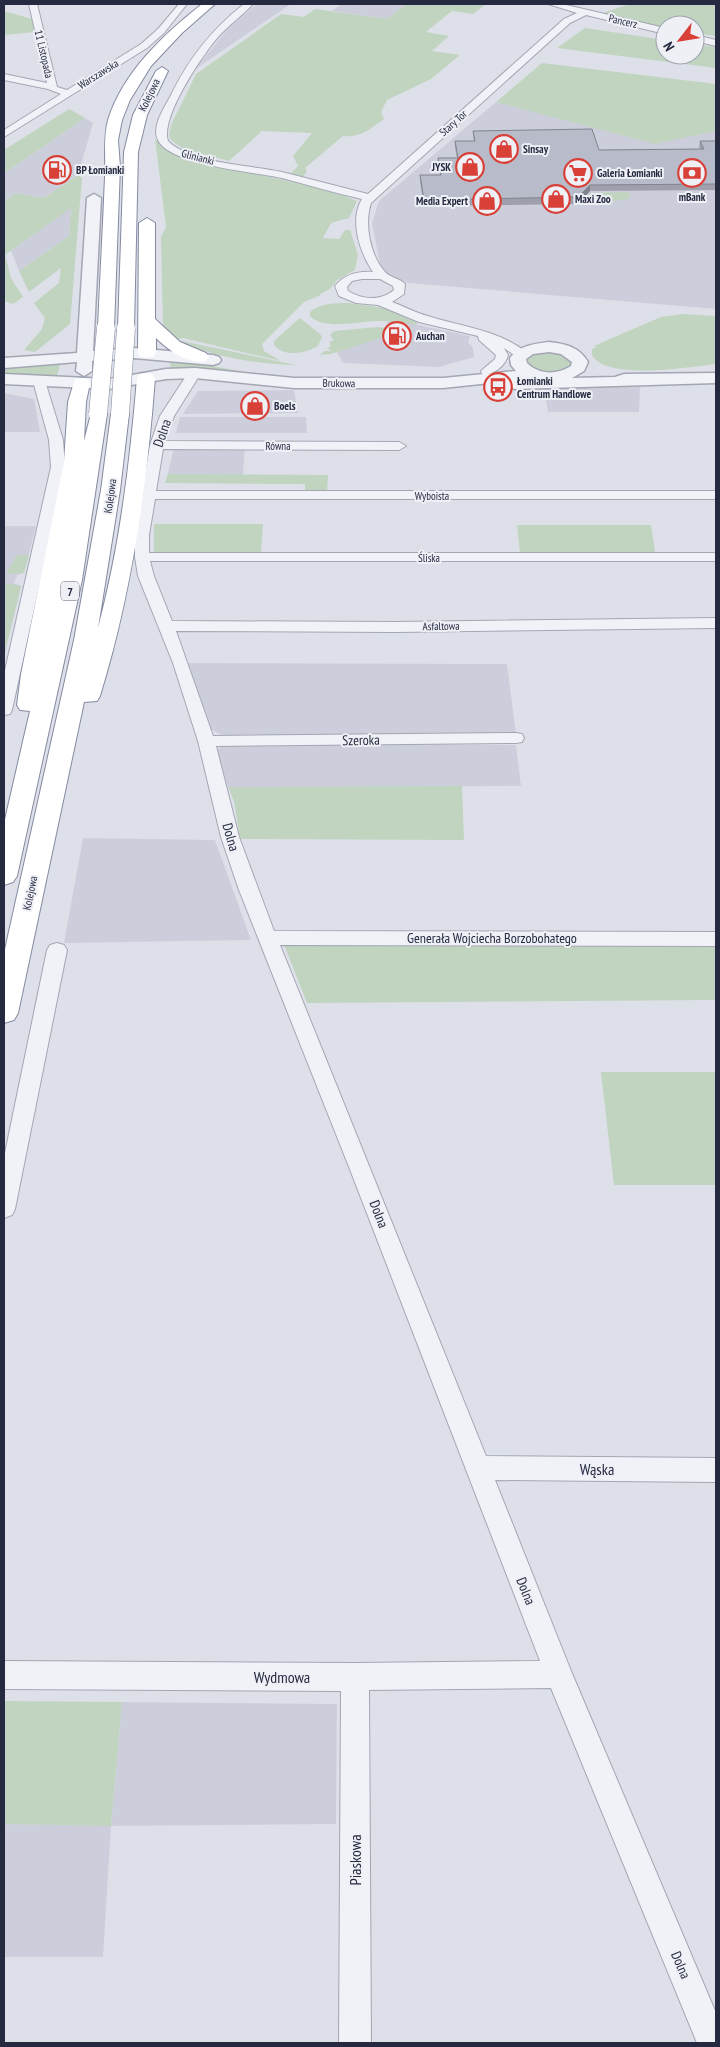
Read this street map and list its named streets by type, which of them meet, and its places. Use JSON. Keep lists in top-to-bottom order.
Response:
{
  "streets": {
    "highway": ["Kolejowa", "7"],
    "street": [
      "Pancerz",
      "11 Listopada",
      "Warszawska",
      "Stary Tor",
      "Glinianki",
      "Brukowa",
      "Dolna",
      "Równa",
      "Wyboista",
      "Śliska",
      "Asfaltowa",
      "Szeroka",
      "Generała Wojciecha Borzobohatego",
      "Wąska",
      "Wydmowa",
      "Piaskowa"
    ]
  },
  "crossings": [
    ["Pancerz", "Stary Tor"],
    ["11 Listopada", "Warszawska"],
    ["Stary Tor", "Glinianki"],
    ["Brukowa", "Dolna"],
    ["Dolna", "Równa"],
    ["Dolna", "Wyboista"],
    ["Dolna", "Śliska"],
    ["Dolna", "Asfaltowa"],
    ["Dolna", "Szeroka"],
    ["Dolna", "Generała Wojciecha Borzobohatego"],
    ["Dolna", "Wąska"],
    ["Dolna", "Wydmowa"],
    ["Wydmowa", "Piaskowa"]
  ],
  "places": {
    "shop": [
      "Sinsay",
      "JYSK",
      "Maxi Zoo",
      "Media Expert",
      "Boels"
    ],
    "fuel station": ["BP Łomianki", "Auchan"],
    "supermarket": ["Galeria Łomianki"],
    "bank": ["mBank"],
    "bus stop": ["Łomianki Centrum Handlowe"]
  },
  "north": "bottom left"
}
